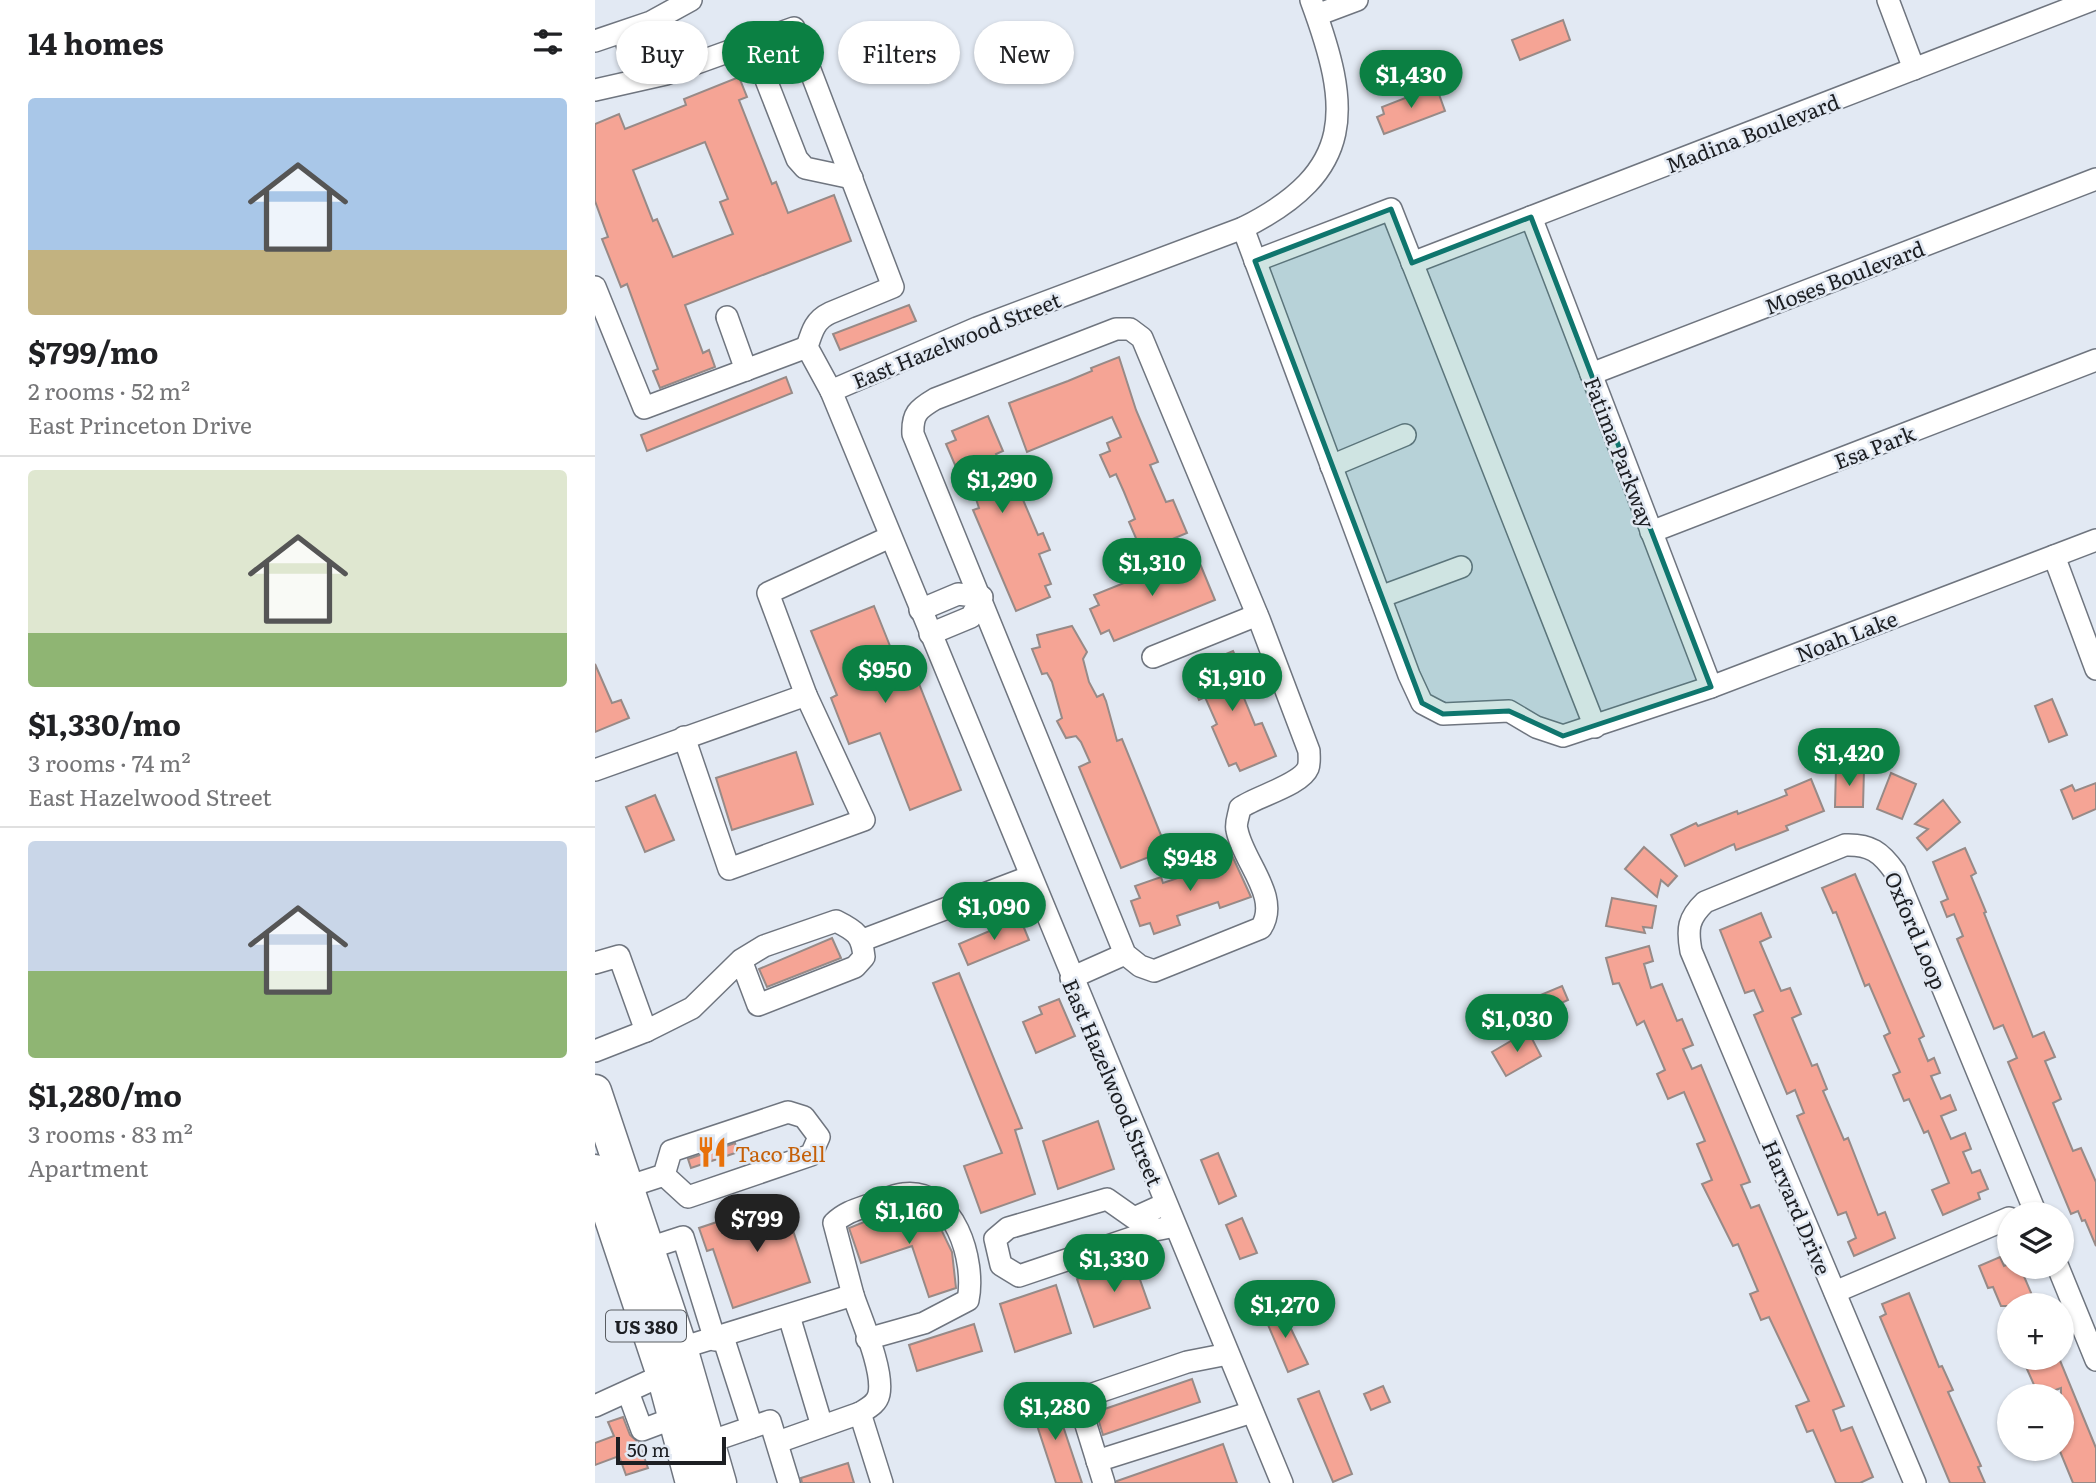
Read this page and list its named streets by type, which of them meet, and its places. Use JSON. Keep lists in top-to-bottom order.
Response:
{
  "streets": {
    "highway": ["US 380"],
    "street": [
      "Madina Boulevard",
      "Moses Boulevard",
      "East Hazelwood Street",
      "Esa Park",
      "Fatima Parkway",
      "Noah Lake",
      "Oxford Loop",
      "Harvard Drive"
    ]
  },
  "crossings": [
    ["Madina Boulevard", "Fatima Parkway"],
    ["Moses Boulevard", "Fatima Parkway"],
    ["East Hazelwood Street", "Noah Lake"],
    ["Esa Park", "Fatima Parkway"],
    ["Fatima Parkway", "Noah Lake"],
    ["Oxford Loop", "Harvard Drive"]
  ],
  "places": {
    "restaurant": ["Taco Bell"]
  },
  "scale_bar": "50 m",
  "page": {
    "heading": "14 homes",
    "chip": [
      "Buy",
      "Rent",
      "Filters",
      "New"
    ],
    "price": [
      "$1,430",
      "$1,290",
      "$1,310",
      "$950",
      "$1,910",
      "$1,420",
      "$948",
      "$1,090",
      "$1,030",
      "$1,160",
      "$799",
      "$1,330",
      "$1,270",
      "$1,280"
    ],
    "list": [
      {
        "name": "$799/mo",
        "note": "2 rooms · 52 m² · East Princeton Drive"
      },
      {
        "name": "$1,330/mo",
        "note": "3 rooms · 74 m² · East Hazelwood Street"
      },
      {
        "name": "$1,280/mo",
        "note": "3 rooms · 83 m² · Apartment"
      }
    ],
    "map_buttons": ["+", "−"],
    "scale": "50 m"
  }
}
